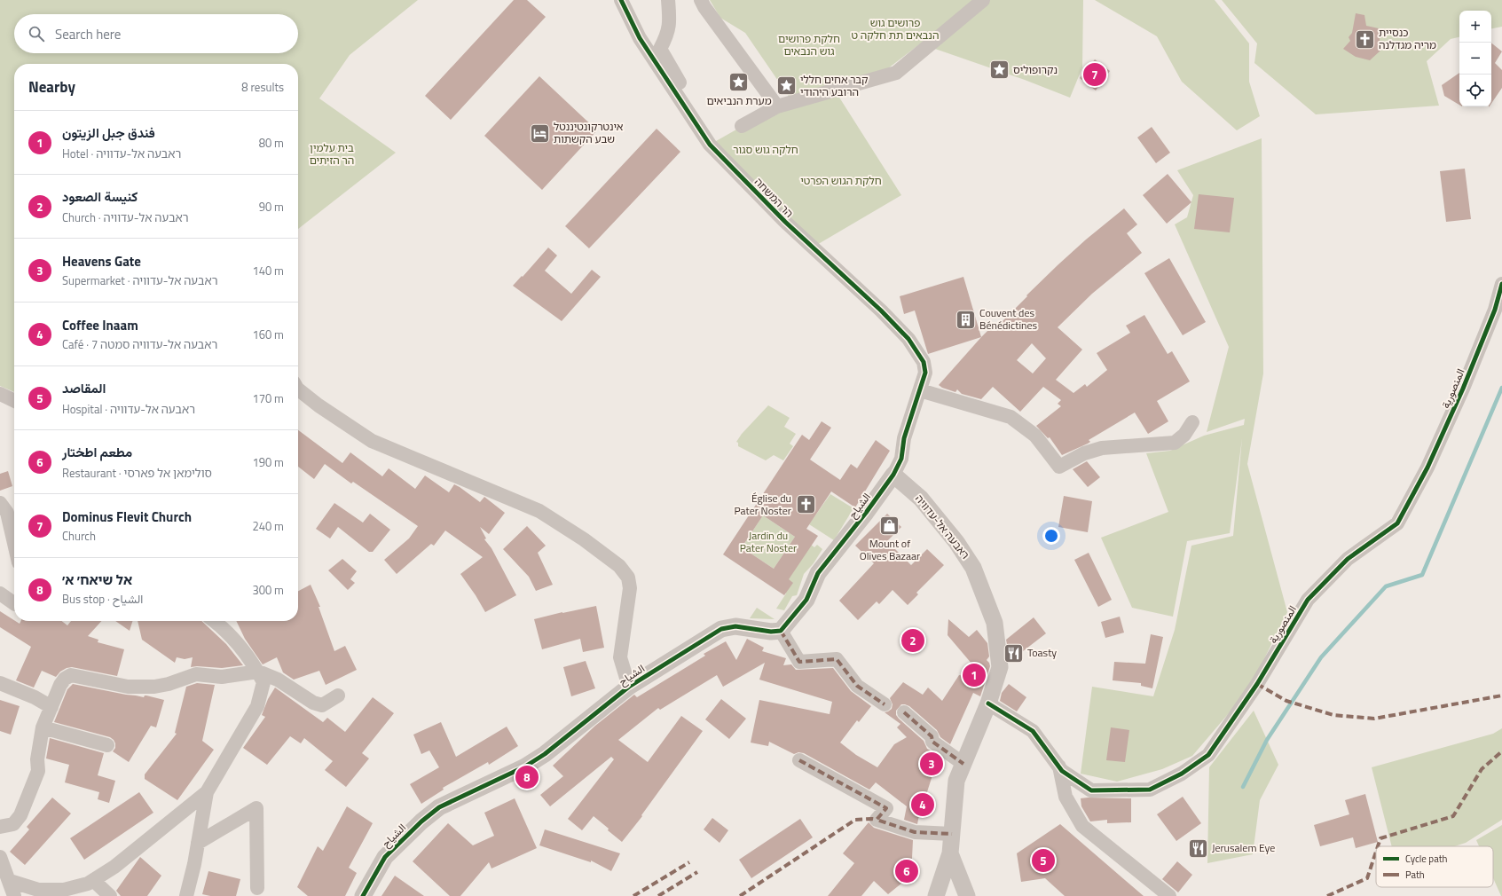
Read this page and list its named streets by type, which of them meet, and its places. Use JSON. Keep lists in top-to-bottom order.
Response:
{
  "streets": {
    "street": [
      "הר המשחה",
      "المنصورية",
      "الشياح",
      "ראבעה אל-עדוויה"
    ]
  },
  "crossings": [
    ["المنصورية", "ראבעה אל-עדוויה"],
    ["الشياح", "ראבעה אל-עדוויה"]
  ],
  "parks": [
    "פרושים גוש הנבאים תת חלקה ט",
    "חלקת פרושים גוש הנבאים",
    "בית עלמין הר הזיתים",
    "חלקה גוש סגור",
    "חלקת הגוש הפרטי",
    "Jardin du Pater Noster"
  ],
  "places": {
    "church": ["כנסיית מריה מגדלנה", "Église du Pater Noster"],
    "place": ["נקרופוליס", "מערת הנביאים", "קבר אחים חללי הרובע היהודי"],
    "hotel": ["אינטרקונטיננטל שבע הקשתות"],
    "building": ["Couvent des Bénédictines"],
    "shop": ["Mount of Olives Bazaar"],
    "restaurant": ["Toasty", "Jerusalem Eye"]
  },
  "legend": ["Cycle path", "Path"],
  "page": {
    "map_buttons": ["+", "−"],
    "search": "Search here",
    "pins": [
      "7",
      "2",
      "1",
      "3",
      "8",
      "4",
      "5",
      "6"
    ],
    "heading": ["Nearby", "8 results"],
    "list": [
      {
        "mark": "1",
        "name": "فندق جبل الزيتون",
        "note": "Hotel · ראבעה אל-עדוויה",
        "value": "80 m"
      },
      {
        "mark": "2",
        "name": "كنيسة الصعود",
        "note": "Church · ראבעה אל-עדוויה",
        "value": "90 m"
      },
      {
        "mark": "3",
        "name": "Heavens Gate",
        "note": "Supermarket · ראבעה אל-עדוויה",
        "value": "140 m"
      },
      {
        "mark": "4",
        "name": "Coffee Inaam",
        "note": "Café · ראבעה אל-עדוויה סמטה 7",
        "value": "160 m"
      },
      {
        "mark": "5",
        "name": "المقاصد",
        "note": "Hospital · ראבעה אל-עדוויה",
        "value": "170 m"
      },
      {
        "mark": "6",
        "name": "مطعم اطختار",
        "note": "Restaurant · סולימאן אל פארסי",
        "value": "190 m"
      },
      {
        "mark": "7",
        "name": "Dominus Flevit Church",
        "note": "Church",
        "value": "240 m"
      },
      {
        "mark": "8",
        "name": "אל שיאח׳ א׳",
        "note": "Bus stop · الشياح",
        "value": "300 m"
      }
    ]
  }
}
